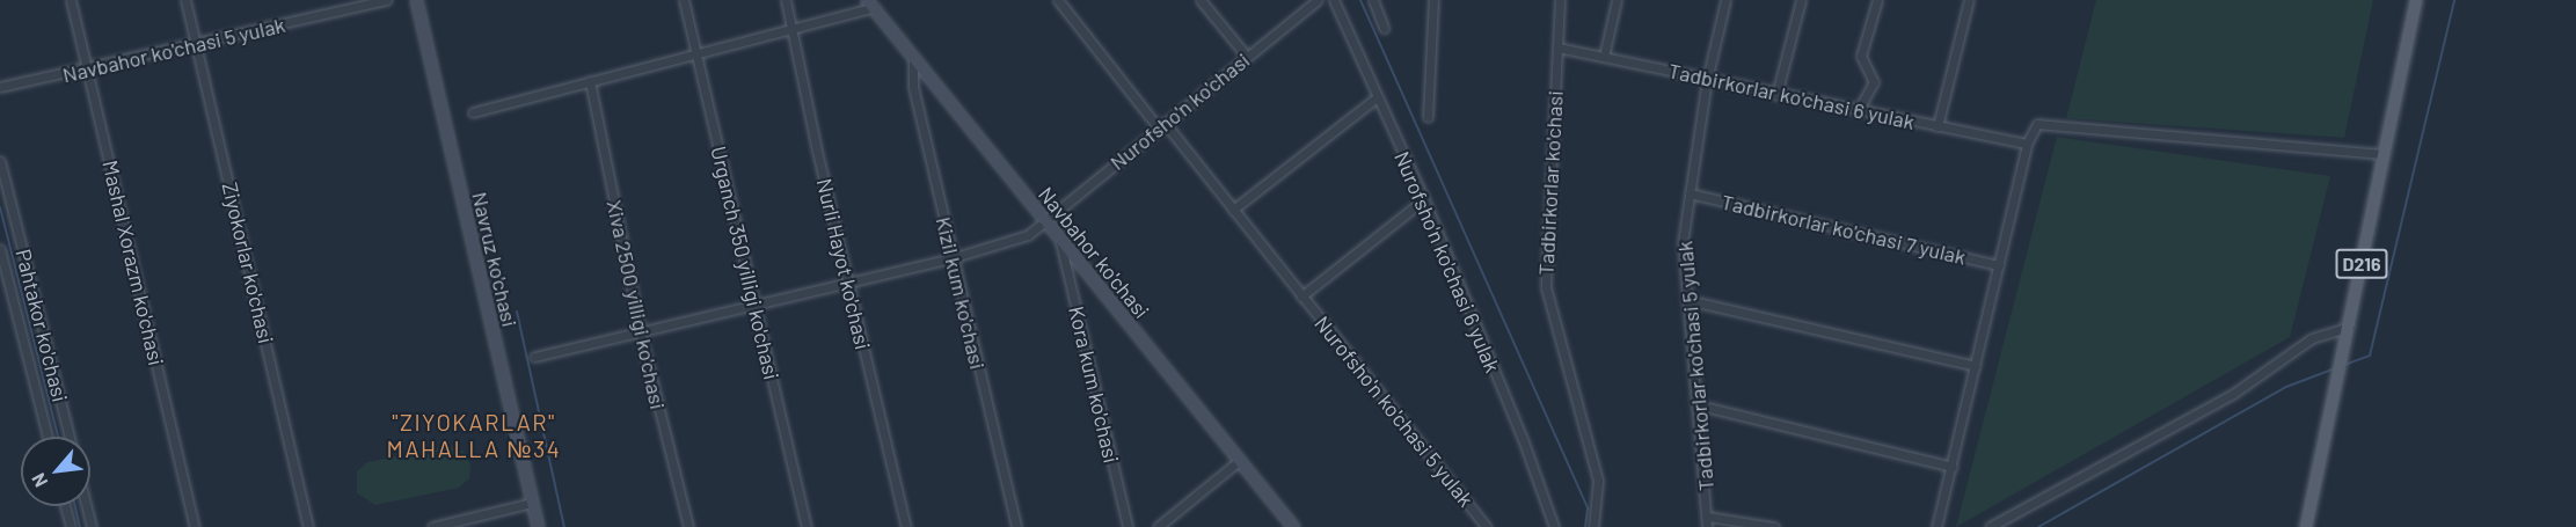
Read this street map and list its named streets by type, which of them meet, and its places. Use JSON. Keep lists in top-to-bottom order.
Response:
{
  "streets": {
    "main road": ["Navbahor ko'chasi", "Navruz ko'chasi", "D216"],
    "street": [
      "Navbahor ko'chasi 5 yulak",
      "Tadbirkorlar ko'chasi 6 yulak",
      "Nurofsho'n ko'chasi",
      "Tadbirkorlar ko'chasi",
      "Tadbirkorlar ko'chasi 7 yulak",
      "Nurofsho'n ko'chasi 6 yulak",
      "Mashal Xorazm ko'chasi",
      "Ziyokorlar ko'chasi",
      "Urganch 350 yilligi ko'chasi",
      "Nurli Hayot ko'chasi",
      "Kizil kum ko'chasi",
      "Xiva 2500 yilligi ko'chasi",
      "Pahtakor ko'chasi",
      "Tadbirkorlar ko'chasi 5 yulak",
      "Kora kum ko'chasi",
      "Nurofsho'n ko'chasi 5 yulak"
    ]
  },
  "crossings": [
    ["Navbahor ko'chasi 5 yulak", "Mashal Xorazm ko'chasi"],
    ["Navbahor ko'chasi 5 yulak", "Ziyokorlar ko'chasi"],
    ["Tadbirkorlar ko'chasi 6 yulak", "Tadbirkorlar ko'chasi"],
    ["Tadbirkorlar ko'chasi 6 yulak", "Tadbirkorlar ko'chasi 5 yulak"],
    ["Nurofsho'n ko'chasi", "Navbahor ko'chasi"],
    ["Nurofsho'n ko'chasi", "Urganch 350 yilligi ko'chasi"],
    ["Nurofsho'n ko'chasi", "Nurli Hayot ko'chasi"],
    ["Nurofsho'n ko'chasi", "Kizil kum ko'chasi"],
    ["Nurofsho'n ko'chasi", "Xiva 2500 yilligi ko'chasi"],
    ["Nurofsho'n ko'chasi", "Nurofsho'n ko'chasi 5 yulak"],
    ["Tadbirkorlar ko'chasi 7 yulak", "Tadbirkorlar ko'chasi 5 yulak"],
    ["Navbahor ko'chasi", "Kizil kum ko'chasi"],
    ["Navbahor ko'chasi", "Kora kum ko'chasi"],
    ["Nurofsho'n ko'chasi 6 yulak", "Nurofsho'n ko'chasi 5 yulak"]
  ],
  "districts": ["\"ZIYOKARLAR\" MAHALLA №34"],
  "north": "bottom left"
}
